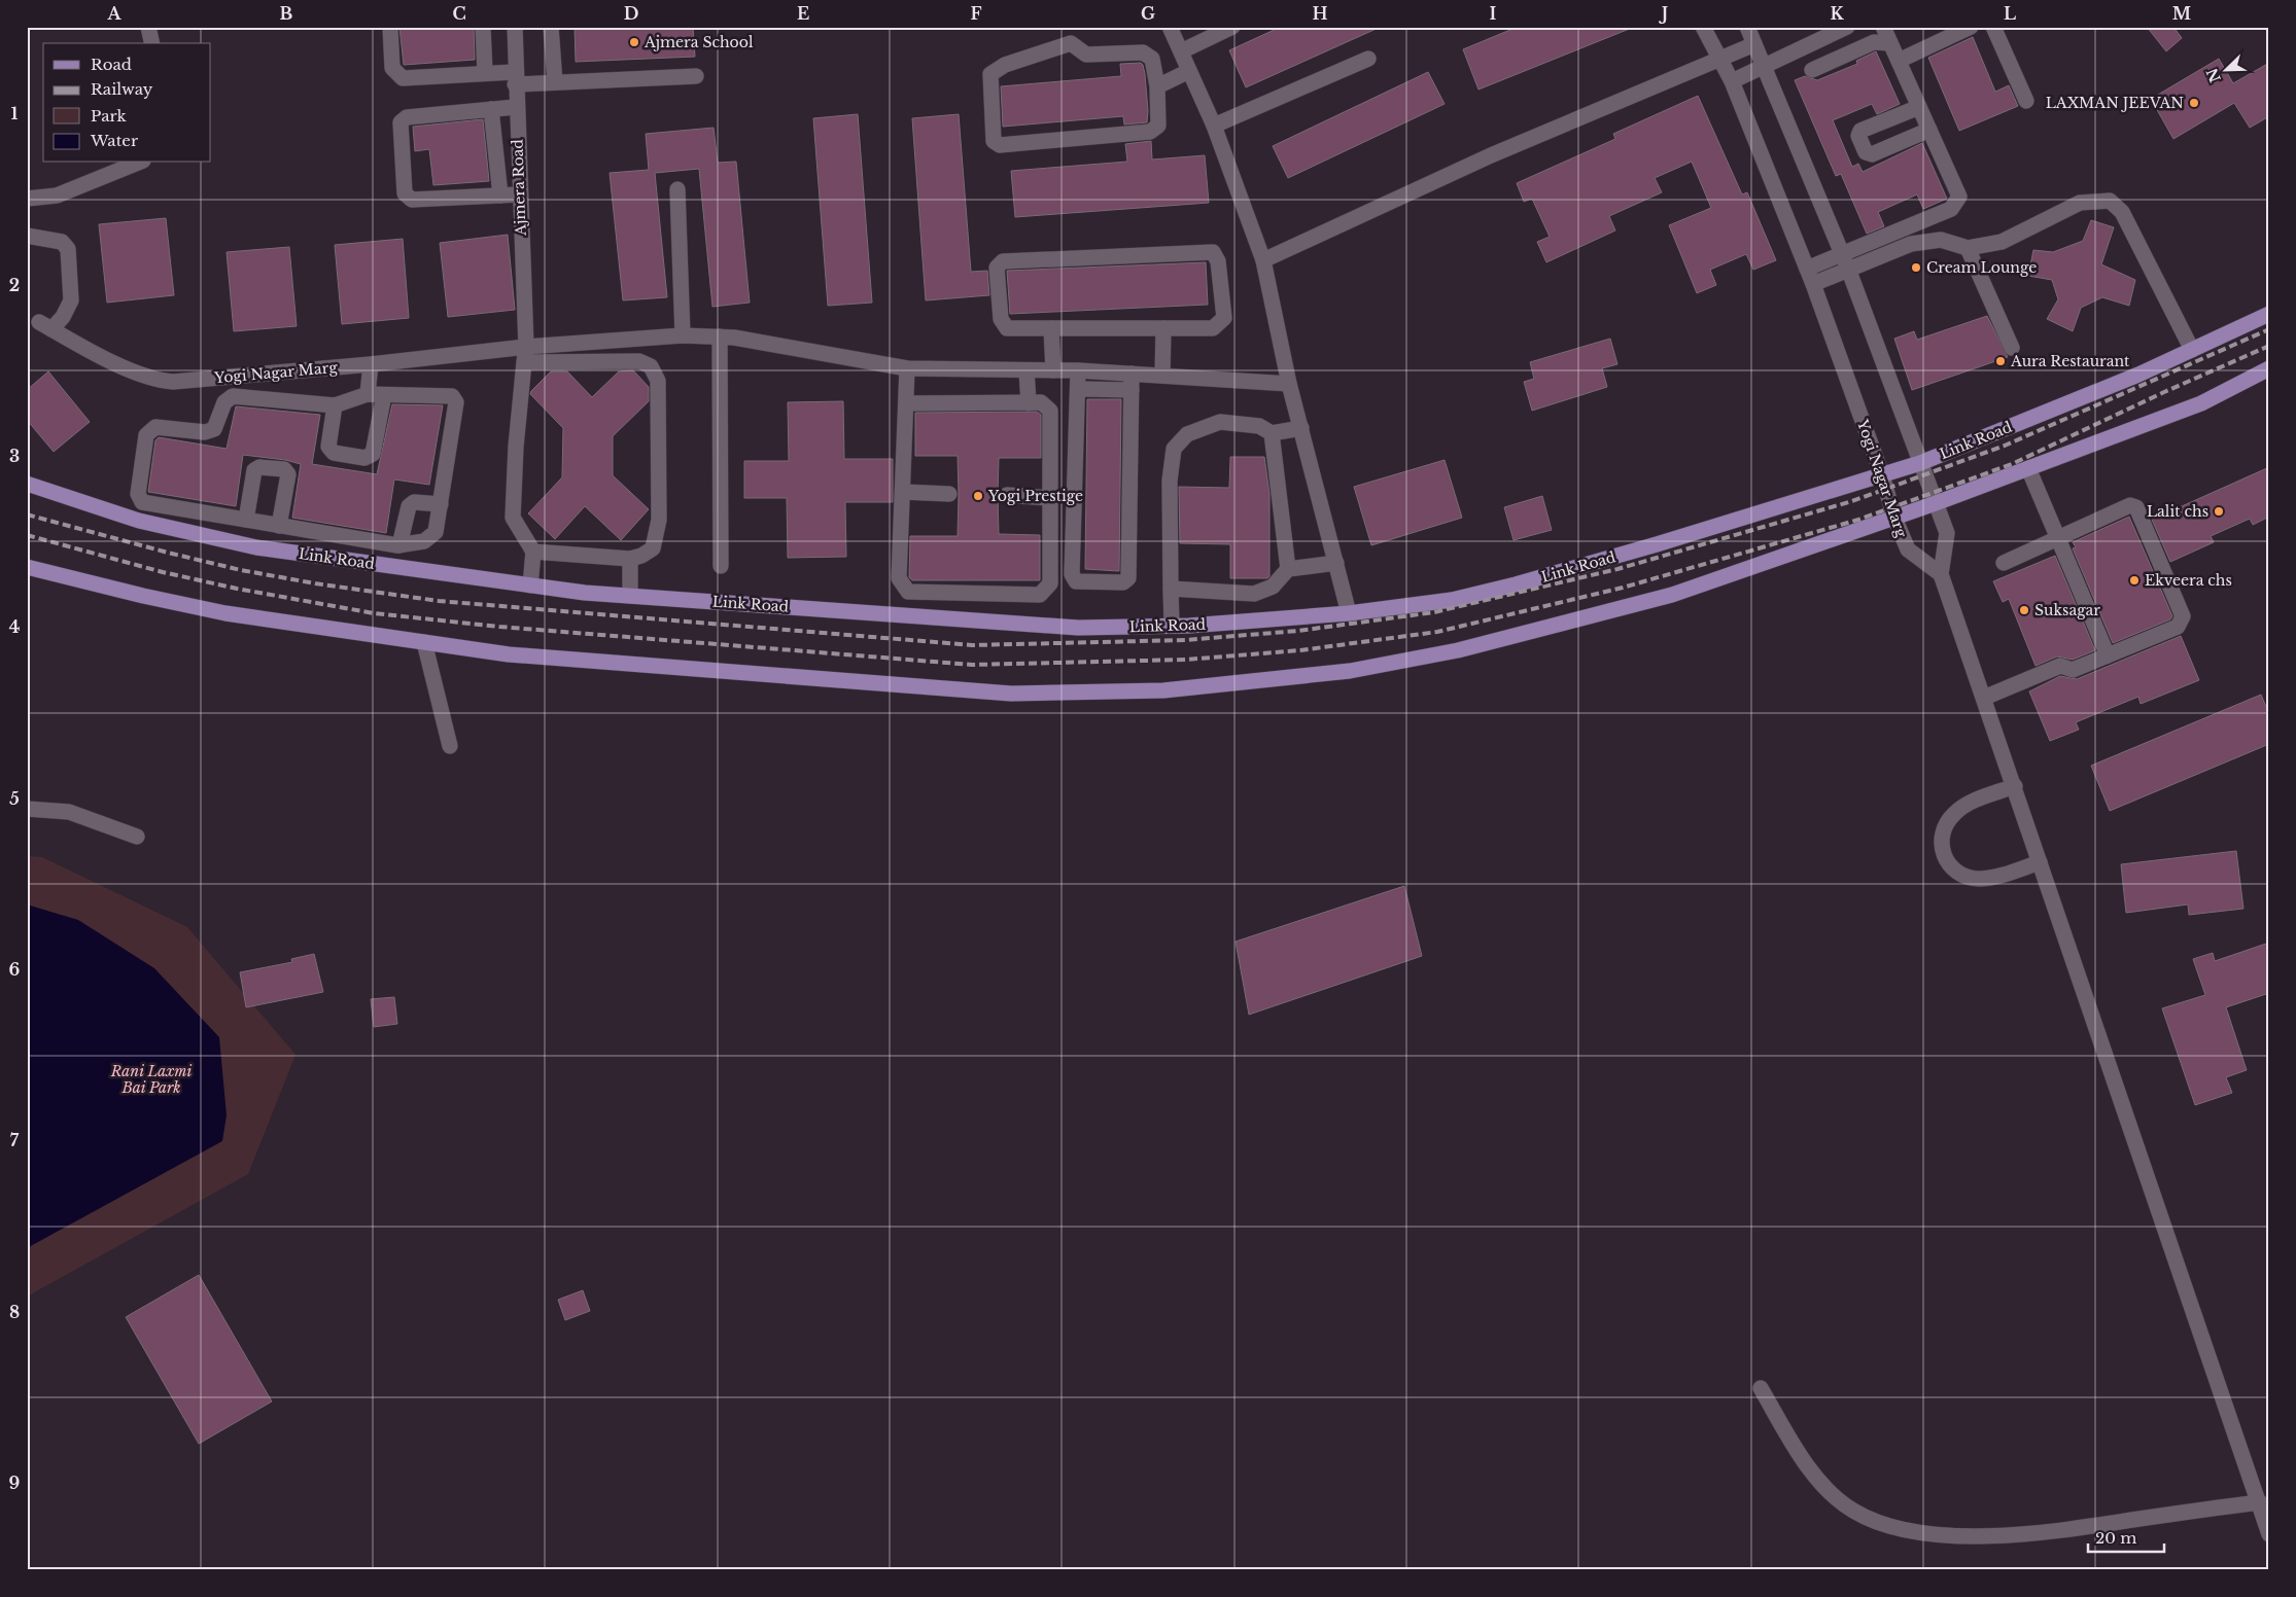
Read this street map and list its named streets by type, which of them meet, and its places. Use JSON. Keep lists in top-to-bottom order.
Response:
{
  "streets": {
    "main road": ["Link Road"],
    "street": ["Ajmera Road", "Yogi Nagar Marg"]
  },
  "crossings": [
    ["Ajmera Road", "Yogi Nagar Marg"],
    ["Yogi Nagar Marg", "Link Road"]
  ],
  "parks": ["Rani Laxmi Bai Park"],
  "places": [
    "Ajmera School",
    "LAXMAN JEEVAN",
    "Cream Lounge",
    "Aura Restaurant",
    "Yogi Prestige",
    "Lalit chs",
    "Ekveera chs",
    "Suksagar"
  ],
  "legend": [
    "Road",
    "Railway",
    "Park",
    "Water"
  ],
  "scale_bar": "20 m",
  "north": "bottom left",
  "grid": {
    "columns": [
      "A",
      "B",
      "C",
      "D",
      "E",
      "F",
      "G",
      "H",
      "I",
      "J",
      "K",
      "L",
      "M"
    ],
    "rows": [
      "1",
      "2",
      "3",
      "4",
      "5",
      "6",
      "7",
      "8",
      "9"
    ]
  }
}
